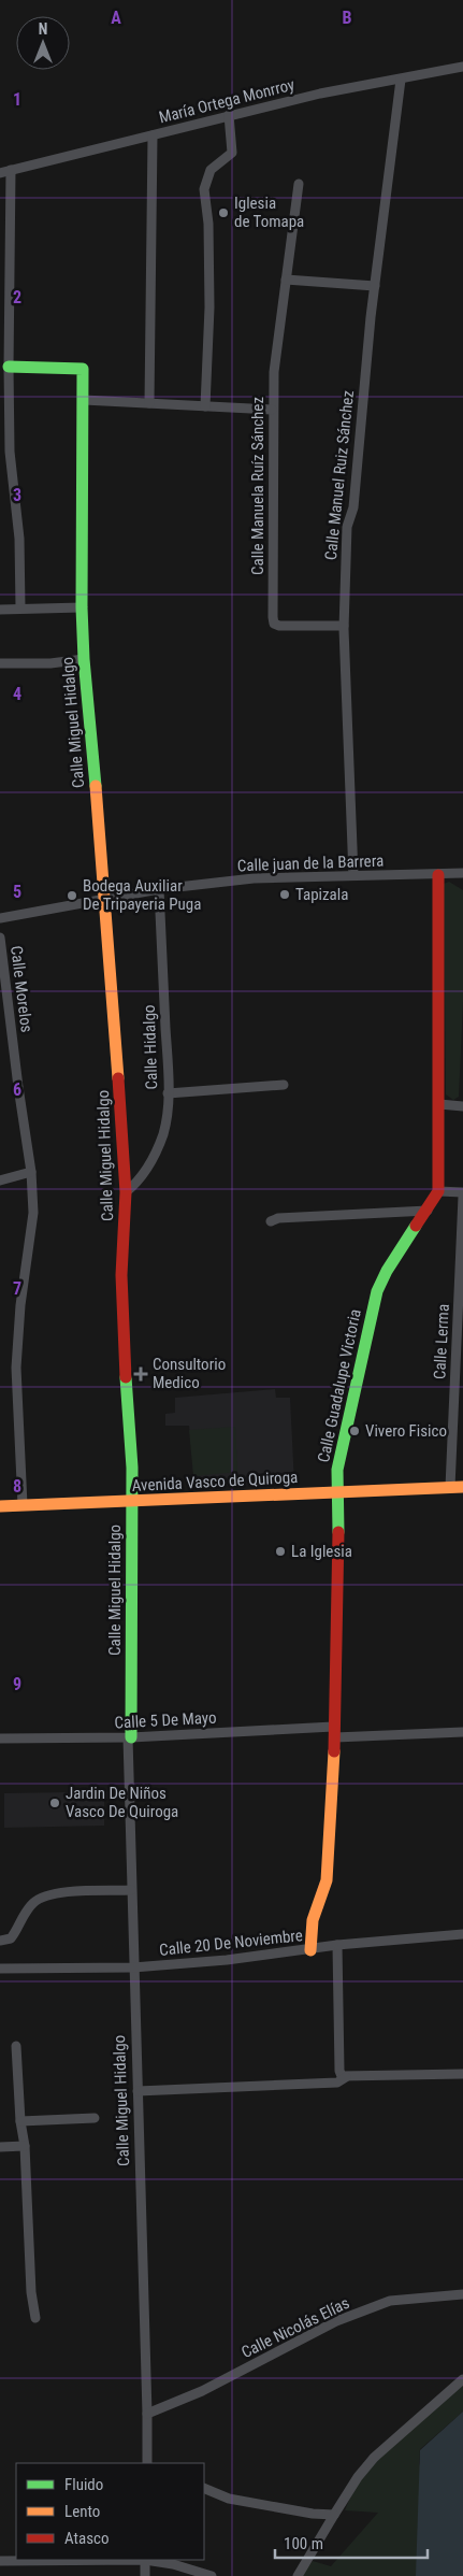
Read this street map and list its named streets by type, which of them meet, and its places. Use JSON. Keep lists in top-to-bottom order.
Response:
{
  "streets": {
    "street": [
      "María Ortega Monrroy",
      "Calle Manuel Ruiz Sánchez",
      "Calle Manuela Ruíz Sánchez",
      "Calle Miguel Hidalgo",
      "Calle juan de la Barrera",
      "Calle Morelos",
      "Calle Hidalgo",
      "Calle Lerma",
      "Calle Guadalupe Victoria",
      "Avenida Vasco de Quiroga",
      "Calle 5 De Mayo",
      "Calle 20 De Noviembre",
      "Calle Nicolás Elías"
    ]
  },
  "crossings": [
    ["María Ortega Monrroy", "Calle Manuel Ruiz Sánchez"],
    ["Calle Manuel Ruiz Sánchez", "Calle Manuela Ruíz Sánchez"],
    ["Calle Manuel Ruiz Sánchez", "Calle juan de la Barrera"],
    ["Calle Miguel Hidalgo", "Calle juan de la Barrera"],
    ["Calle Miguel Hidalgo", "Calle Hidalgo"],
    ["Calle Miguel Hidalgo", "Avenida Vasco de Quiroga"],
    ["Calle Miguel Hidalgo", "Calle 5 De Mayo"],
    ["Calle Miguel Hidalgo", "Calle 20 De Noviembre"],
    ["Calle Miguel Hidalgo", "Calle Nicolás Elías"],
    ["Calle juan de la Barrera", "Calle Hidalgo"],
    ["Calle juan de la Barrera", "Calle Guadalupe Victoria"],
    ["Calle Morelos", "Avenida Vasco de Quiroga"],
    ["Calle Lerma", "Avenida Vasco de Quiroga"],
    ["Calle Guadalupe Victoria", "Avenida Vasco de Quiroga"],
    ["Calle Guadalupe Victoria", "Calle 5 De Mayo"],
    ["Calle Guadalupe Victoria", "Calle 20 De Noviembre"]
  ],
  "places": {
    "other": [
      "Iglesia de Tomapa",
      "Tapizala",
      "Bodega Auxiliar De Tripayeria Puga",
      "Vivero Fisico",
      "La Iglesia",
      "Jardin De Niños Vasco De Quiroga"
    ],
    "health": ["Consultorio Medico"]
  },
  "legend": ["Fluido", "Lento", "Atasco"],
  "scale_bar": "100 m",
  "north": "top",
  "grid": {
    "columns": ["A", "B"],
    "rows": [
      "1",
      "2",
      "3",
      "4",
      "5",
      "6",
      "7",
      "8",
      "9"
    ]
  }
}
